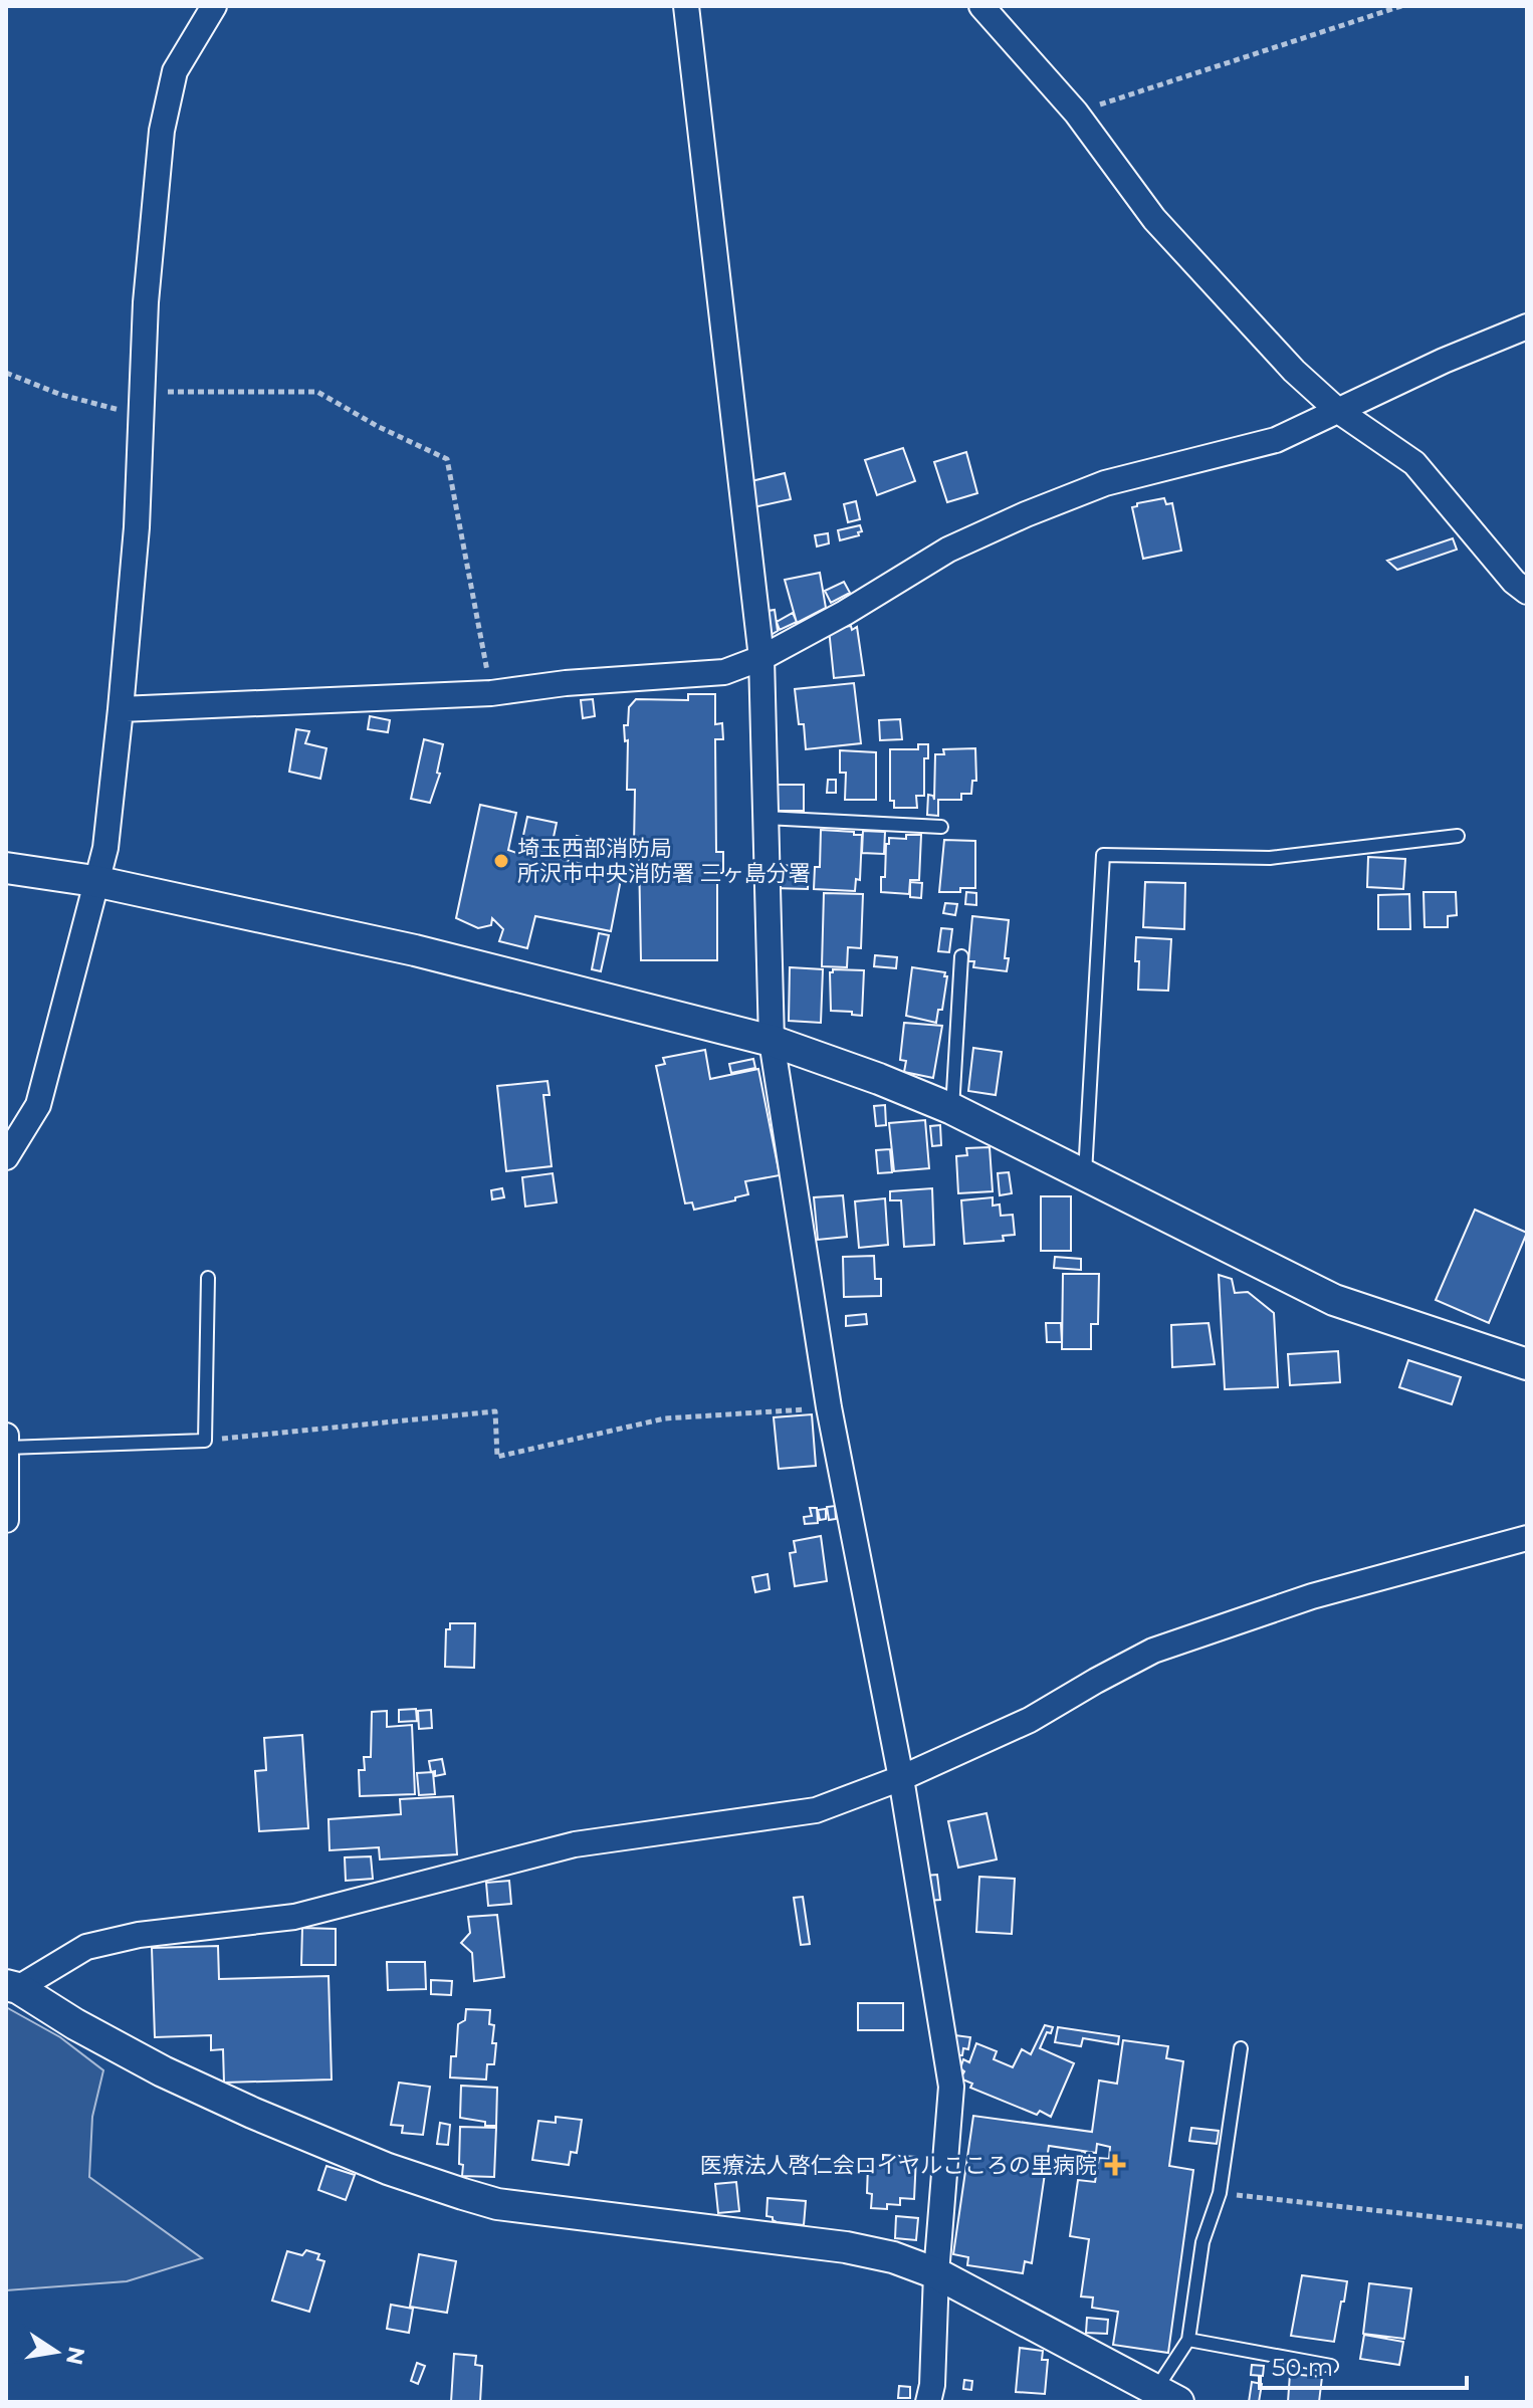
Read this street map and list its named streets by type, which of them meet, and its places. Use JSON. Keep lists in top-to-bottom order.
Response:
{
  "places": {
    "other": ["埼玉西部消防局 所沢市中央消防署 三ヶ島分署"],
    "health": ["医療法人啓仁会ロイヤルこころの里病院"]
  },
  "scale_bar": "50 m",
  "north": "right"
}
